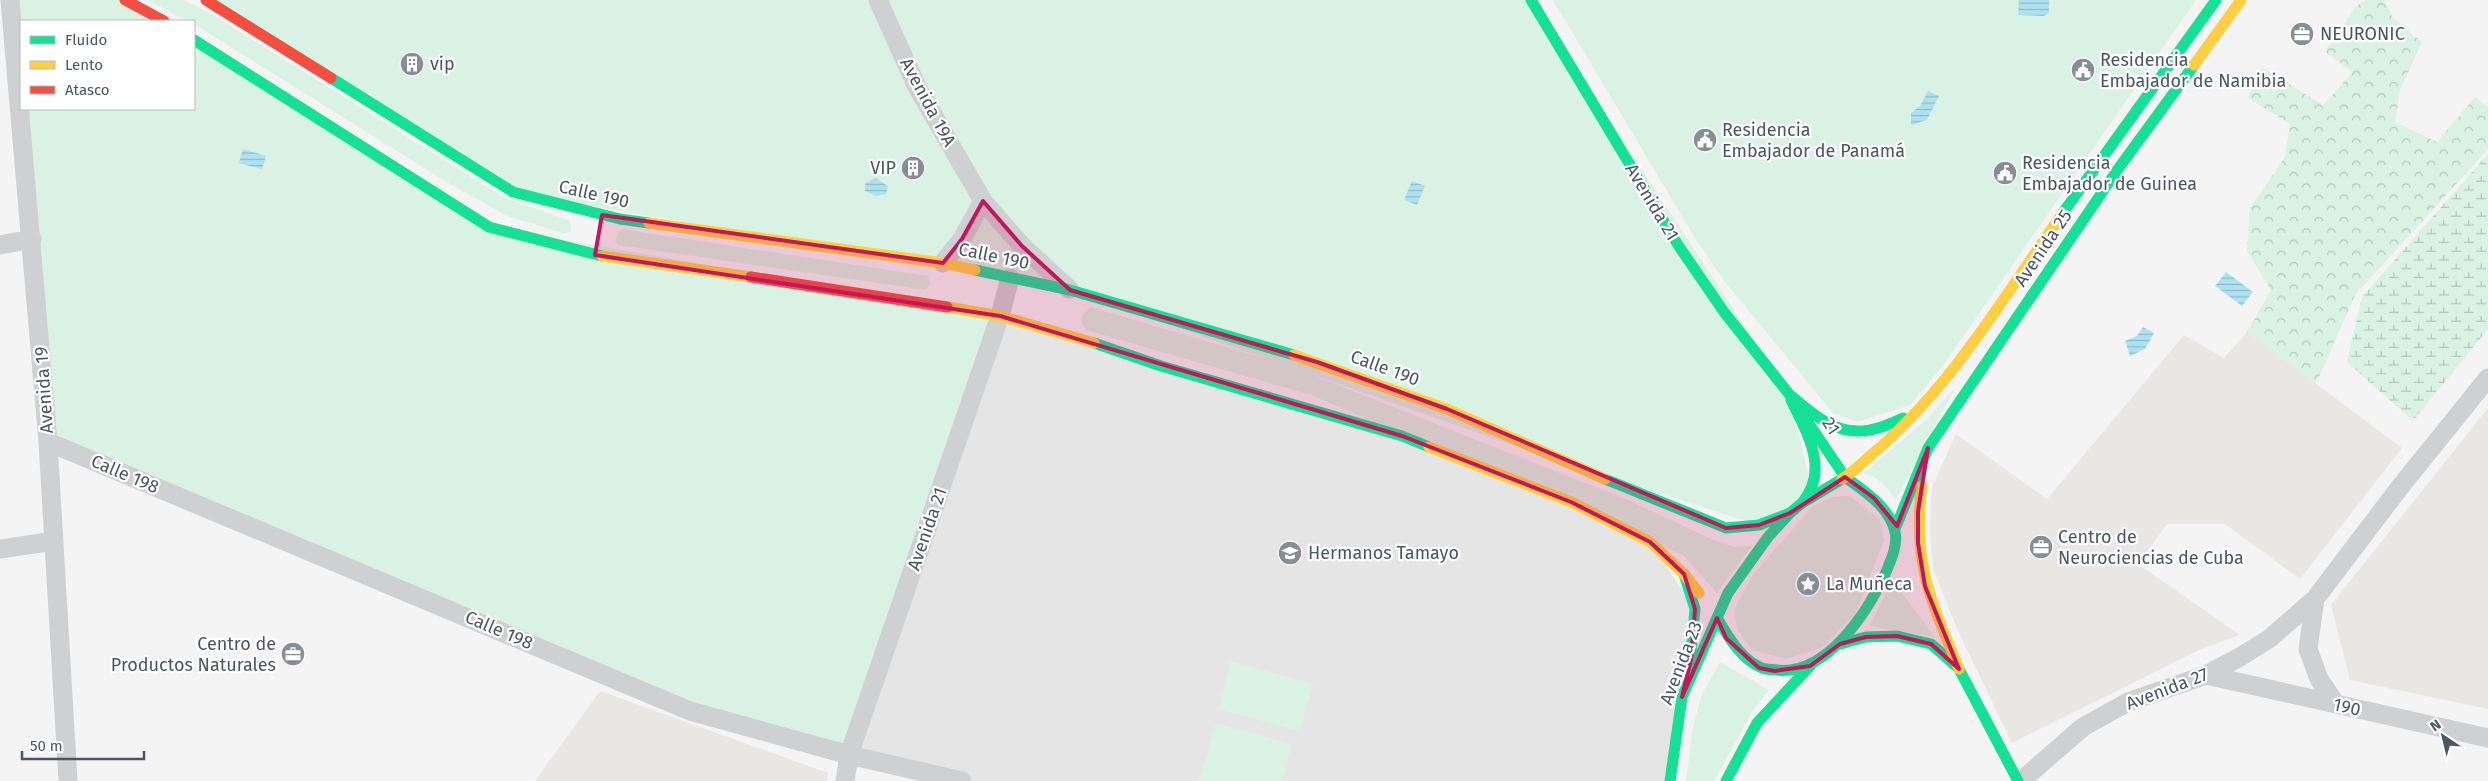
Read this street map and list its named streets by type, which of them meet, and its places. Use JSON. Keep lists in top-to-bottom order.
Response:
{
  "streets": {
    "main road": [
      "Calle 190",
      "Avenida 21",
      "Avenida 25",
      "21",
      "Avenida 23"
    ],
    "street": [
      "Avenida 19A",
      "Avenida 19",
      "Calle 198",
      "Avenida 27",
      "190"
    ]
  },
  "crossings": [
    ["Avenida 19A", "Calle 190"],
    ["Calle 190", "Avenida 21"],
    ["Calle 190", "Avenida 25"],
    ["Calle 190", "21"],
    ["Calle 190", "Avenida 23"],
    ["Avenida 21", "21"],
    ["Avenida 21", "Calle 198"],
    ["Avenida 25", "21"],
    ["Avenida 25", "Avenida 23"],
    ["Avenida 19", "Calle 198"],
    ["21", "Avenida 23"],
    ["Avenida 27", "190"]
  ],
  "places": {
    "office": ["NEURONIC", "Centro de Neurociencias de Cuba", "Centro de Productos Naturales"],
    "building": ["vip", "VIP"],
    "public building": ["Residencia Embajador de Namibia", "Residencia Embajador de Panamá", "Residencia Embajador de Guinea"],
    "school or university": ["Hermanos Tamayo"],
    "place": ["La Muñeca"]
  },
  "legend": ["Fluido", "Lento", "Atasco"],
  "scale_bar": "50 m",
  "north": "top left"
}
